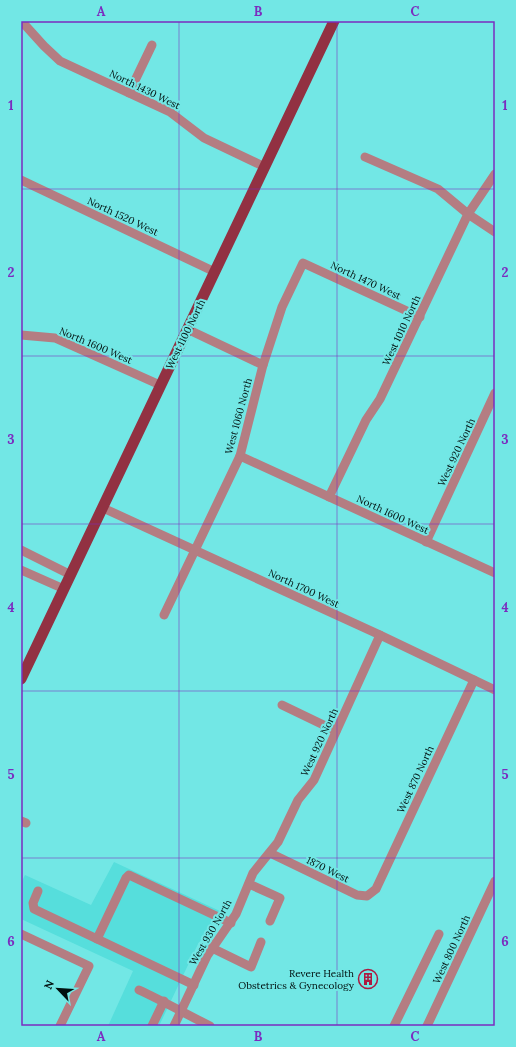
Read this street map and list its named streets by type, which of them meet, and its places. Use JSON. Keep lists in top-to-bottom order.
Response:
{
  "streets": {
    "main road": ["West 1100 North"],
    "street": [
      "North 1430 West",
      "North 1520 West",
      "North 1470 West",
      "West 1010 North",
      "North 1600 West",
      "West 1060 North",
      "West 920 North",
      "North 1700 West",
      "West 870 North",
      "1870 West",
      "West 930 North",
      "West 800 North"
    ]
  },
  "crossings": [
    ["North 1430 West", "West 1100 North"],
    ["North 1520 West", "West 1100 North"],
    ["North 1470 West", "West 1010 North"],
    ["North 1470 West", "West 1060 North"],
    ["West 1010 North", "North 1600 West"],
    ["West 1100 North", "North 1600 West"],
    ["West 1100 North", "North 1700 West"],
    ["North 1600 West", "West 1060 North"],
    ["North 1600 West", "West 920 North"],
    ["West 1060 North", "North 1700 West"],
    ["West 920 North", "North 1700 West"],
    ["West 920 North", "1870 West"],
    ["West 920 North", "West 930 North"],
    ["North 1700 West", "West 870 North"],
    ["West 870 North", "1870 West"],
    ["1870 West", "West 930 North"]
  ],
  "places": {
    "building": ["Revere Health Obstetrics & Gynecology"]
  },
  "north": "top left",
  "grid": {
    "columns": ["A", "B", "C"],
    "rows": [
      "1",
      "2",
      "3",
      "4",
      "5",
      "6"
    ]
  }
}
